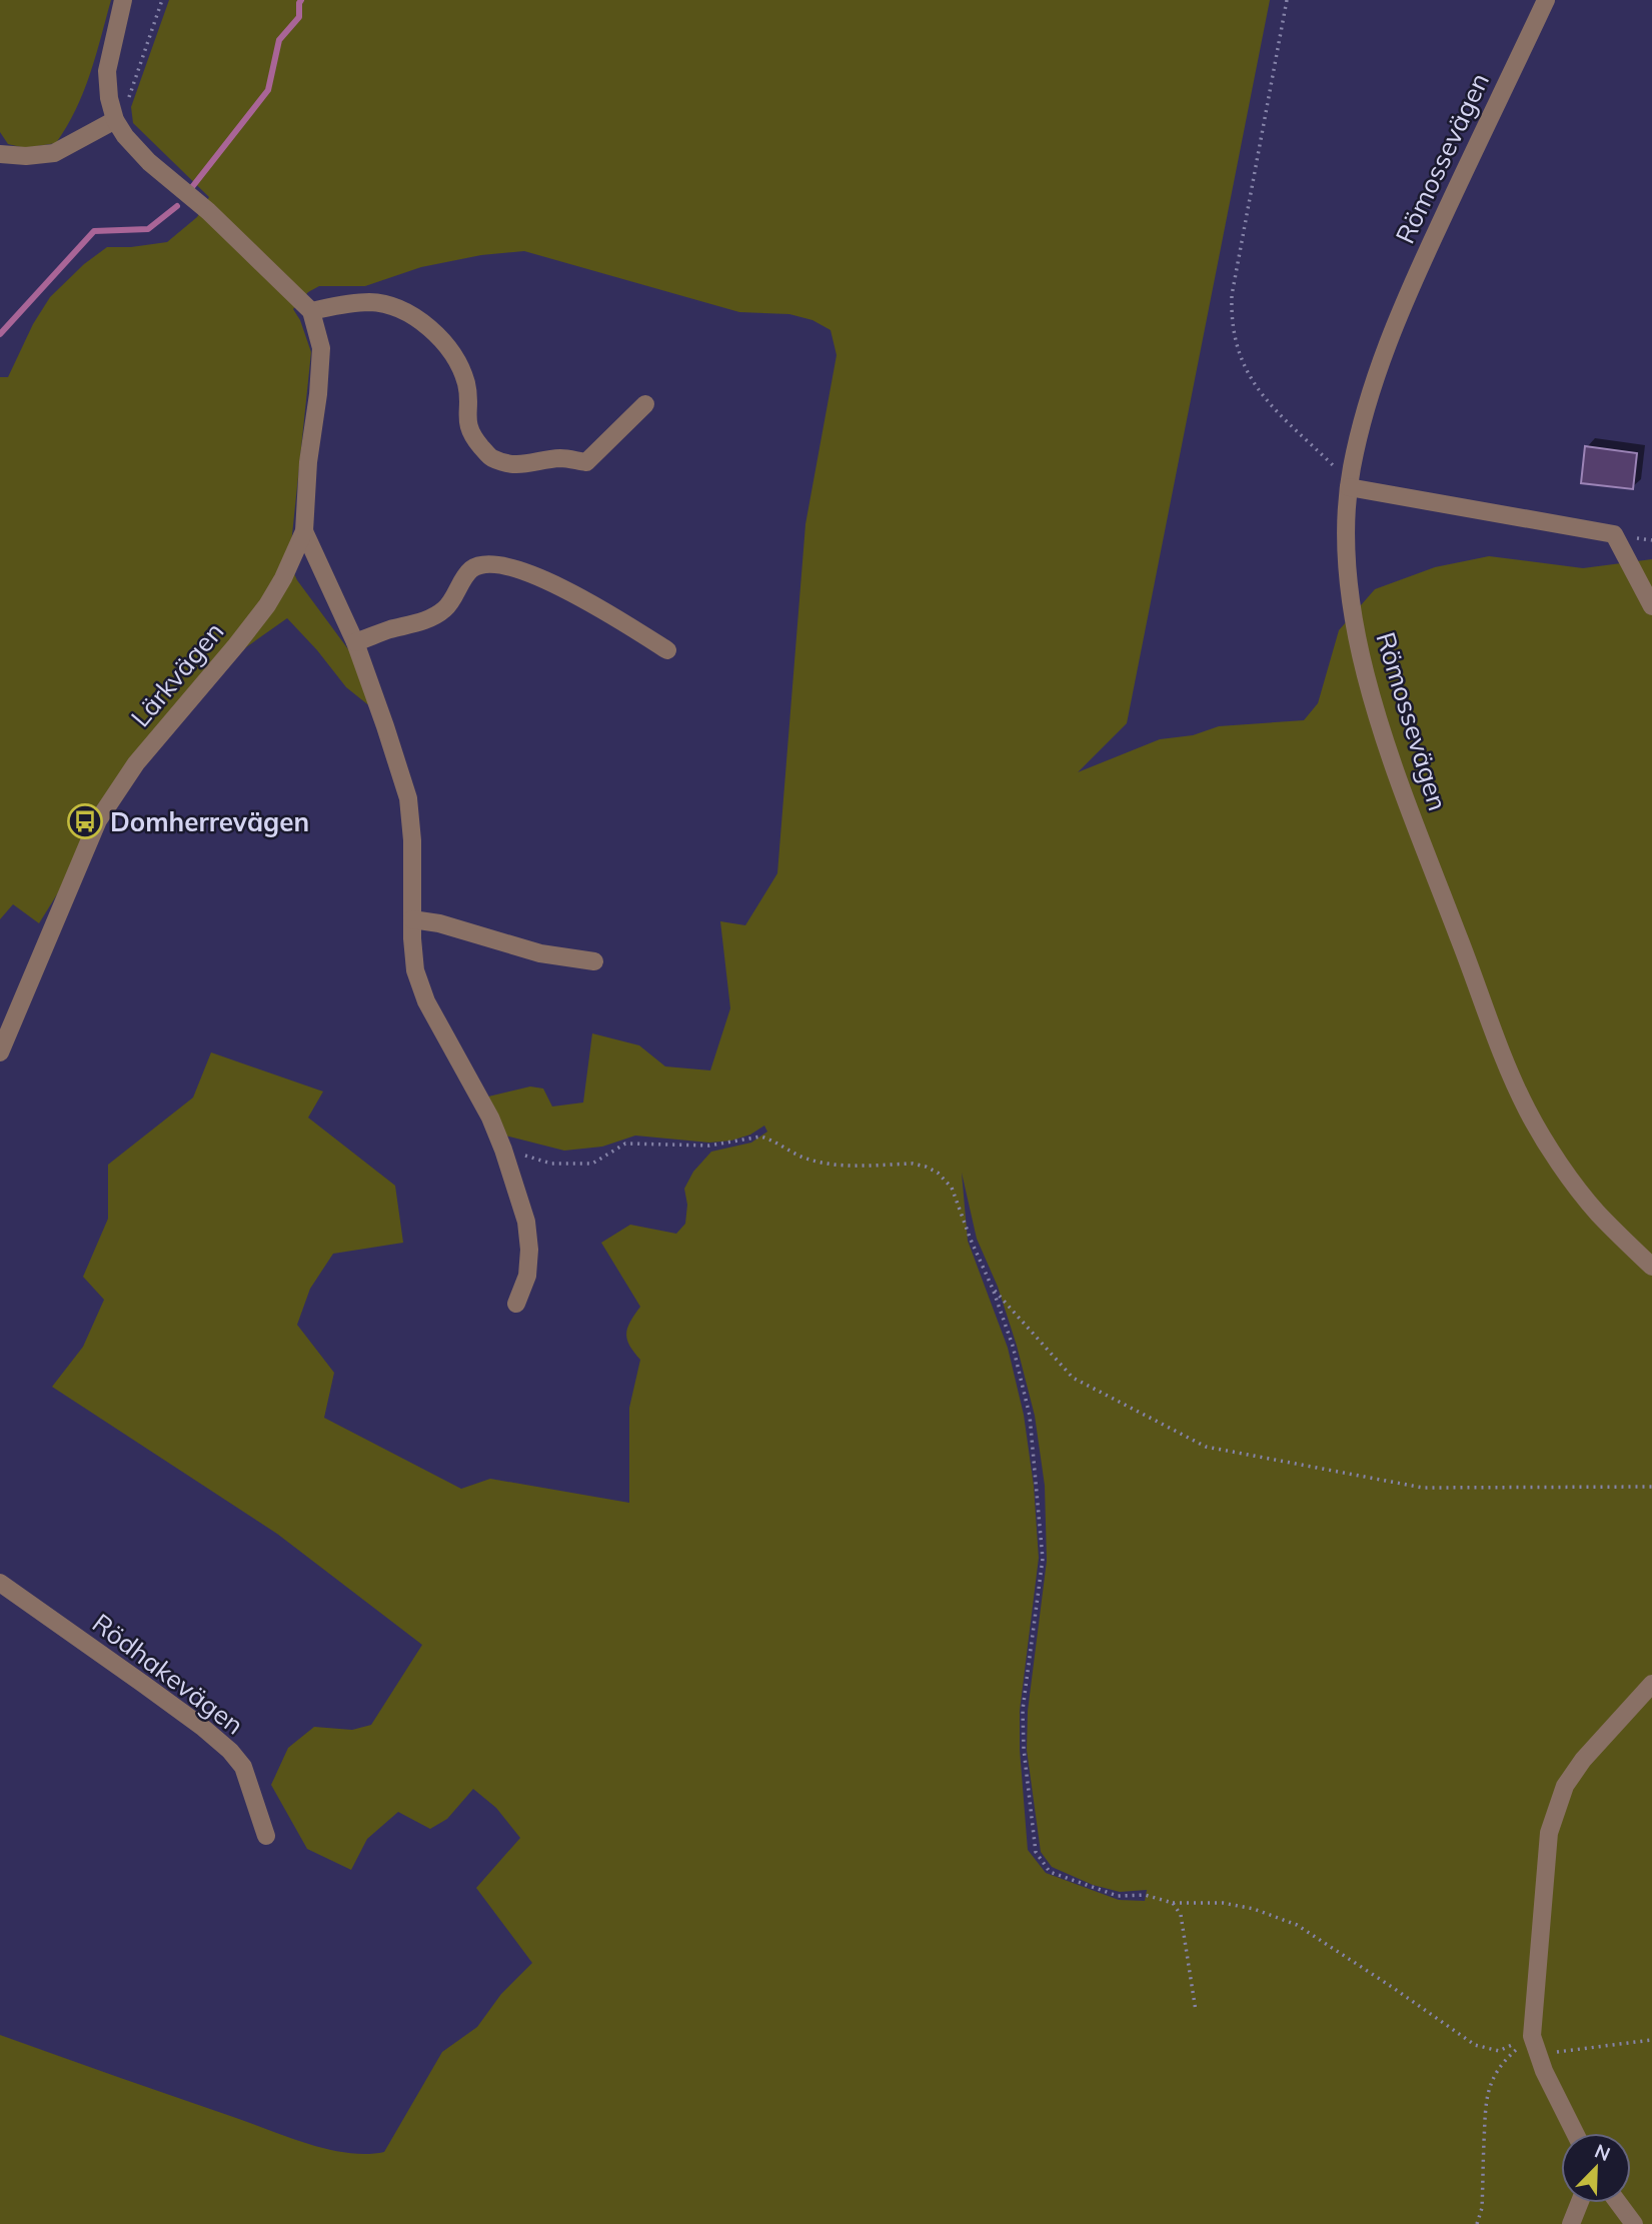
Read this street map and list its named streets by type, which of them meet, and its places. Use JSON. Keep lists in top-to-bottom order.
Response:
{
  "streets": {
    "street": ["Römossevägen", "Lärkvägen", "Rödhakevägen"]
  },
  "places": {
    "bus stop": ["Domherrevägen"]
  },
  "north": "top right"
}
